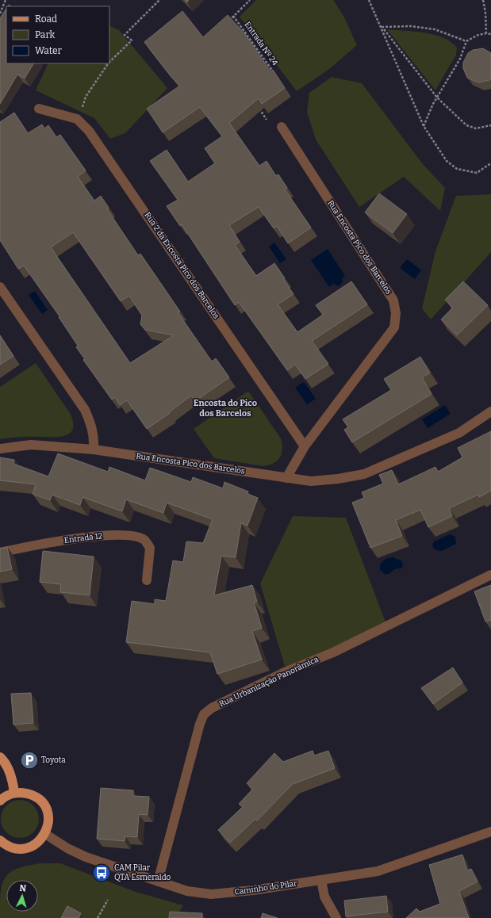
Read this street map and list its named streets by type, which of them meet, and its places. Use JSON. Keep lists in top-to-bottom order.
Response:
{
  "streets": {
    "street": [
      "Rua Encosta Pico dos Barcelos",
      "Rua 2 da Encosta Pico dos Barcelos",
      "Entrada 12",
      "Rua Urbanização Panorâmica",
      "Caminho do Pilar"
    ],
    "path": ["Entrada Nº 24"]
  },
  "crossings": [
    ["Rua Encosta Pico dos Barcelos", "Rua 2 da Encosta Pico dos Barcelos"],
    ["Rua Urbanização Panorâmica", "Caminho do Pilar"]
  ],
  "districts": ["Encosta do Pico dos Barcelos"],
  "places": {
    "parking": ["Toyota"],
    "bus stop": ["CAM Pilar QTA Esmeraldo"]
  },
  "legend": ["Road", "Park", "Water"],
  "north": "top"
}
